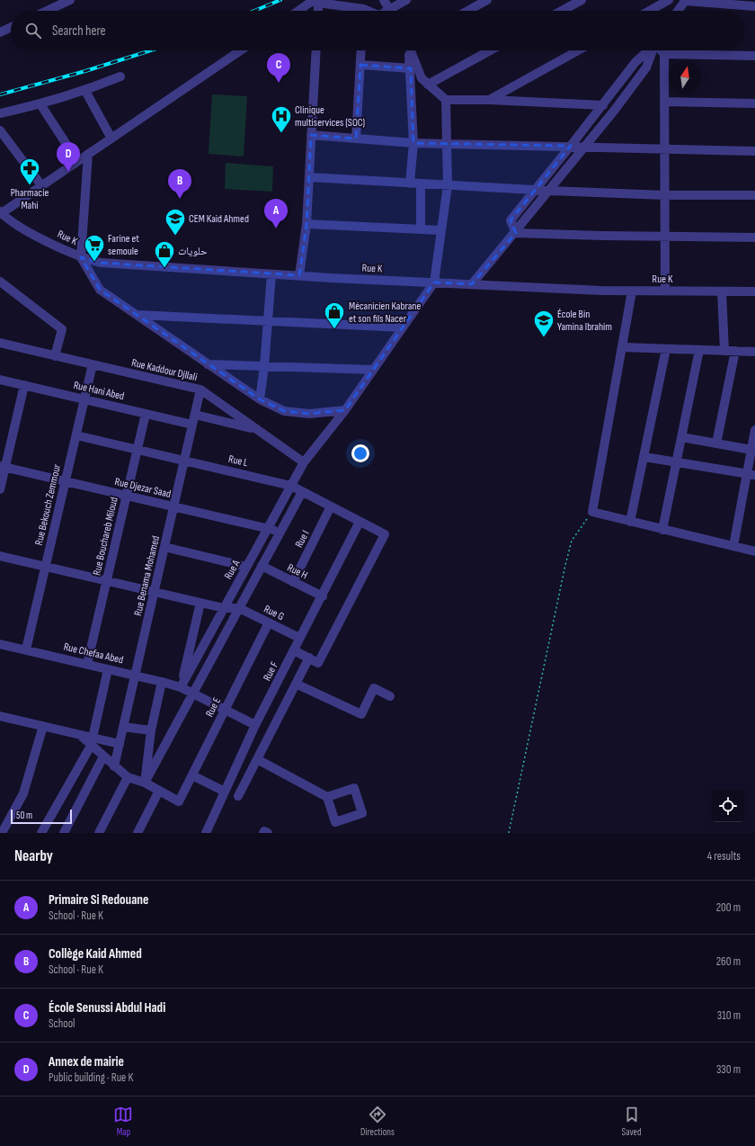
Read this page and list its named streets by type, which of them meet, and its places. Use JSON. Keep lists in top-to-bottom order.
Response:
{
  "streets": {
    "street": [
      "Rue K",
      "Rue Kaddour Djllali",
      "Rue Hani Abed",
      "Rue L",
      "Rue Djezar Saad",
      "Rue Bekouch Zemmour",
      "Rue Bouchareb Miloud",
      "Rue I",
      "Rue A",
      "Rue H",
      "Rue Benama Mohamed",
      "Rue G",
      "Rue Chefaa Abed",
      "Rue F",
      "Rue E"
    ]
  },
  "crossings": [
    ["Rue K", "Rue A"],
    ["Rue Kaddour Djllali", "Rue Bekouch Zemmour"],
    ["Rue Kaddour Djllali", "Rue A"],
    ["Rue Kaddour Djllali", "Rue Benama Mohamed"],
    ["Rue Hani Abed", "Rue Bekouch Zemmour"],
    ["Rue Hani Abed", "Rue Bouchareb Miloud"],
    ["Rue Hani Abed", "Rue Benama Mohamed"],
    ["Rue L", "Rue Bekouch Zemmour"],
    ["Rue L", "Rue Bouchareb Miloud"],
    ["Rue L", "Rue I"],
    ["Rue L", "Rue A"],
    ["Rue L", "Rue Benama Mohamed"],
    ["Rue L", "Rue F"],
    ["Rue Djezar Saad", "Rue Bekouch Zemmour"],
    ["Rue Djezar Saad", "Rue Bouchareb Miloud"],
    ["Rue Djezar Saad", "Rue A"],
    ["Rue Djezar Saad", "Rue Benama Mohamed"],
    ["Rue Bekouch Zemmour", "Rue Chefaa Abed"],
    ["Rue Bouchareb Miloud", "Rue Chefaa Abed"],
    ["Rue I", "Rue H"],
    ["Rue A", "Rue H"],
    ["Rue A", "Rue Chefaa Abed"],
    ["Rue H", "Rue Benama Mohamed"],
    ["Rue H", "Rue F"],
    ["Rue Benama Mohamed", "Rue Chefaa Abed"],
    ["Rue G", "Rue F"],
    ["Rue G", "Rue E"],
    ["Rue Chefaa Abed", "Rue F"],
    ["Rue Chefaa Abed", "Rue E"]
  ],
  "places": {
    "hospital": ["Clinique multiservices (SOC)"],
    "pharmacy": ["Pharmacie Mahi"],
    "school or university": ["CEM Kaid Ahmed", "École Bin Yamina Ibrahim"],
    "supermarket": ["Farine et semoule"],
    "shop": ["حلويات", "Mécanicien Kabrane et son fils Nacer"]
  },
  "scale_bar": "50 m",
  "north": "top",
  "page": {
    "search": "Search here",
    "pins": [
      "C",
      "D",
      "B",
      "A"
    ],
    "scale": "50 m",
    "heading": ["Nearby", "4 results"],
    "list": [
      {
        "mark": "A",
        "name": "Primaire Si Redouane",
        "note": "School · Rue K",
        "value": "200 m"
      },
      {
        "mark": "B",
        "name": "Collège Kaid Ahmed",
        "note": "School · Rue K",
        "value": "260 m"
      },
      {
        "mark": "C",
        "name": "École Senussi Abdul Hadi",
        "note": "School",
        "value": "310 m"
      },
      {
        "mark": "D",
        "name": "Annex de mairie",
        "note": "Public building · Rue K",
        "value": "330 m"
      }
    ],
    "nav": ["Map", "Directions", "Saved"]
  }
}
